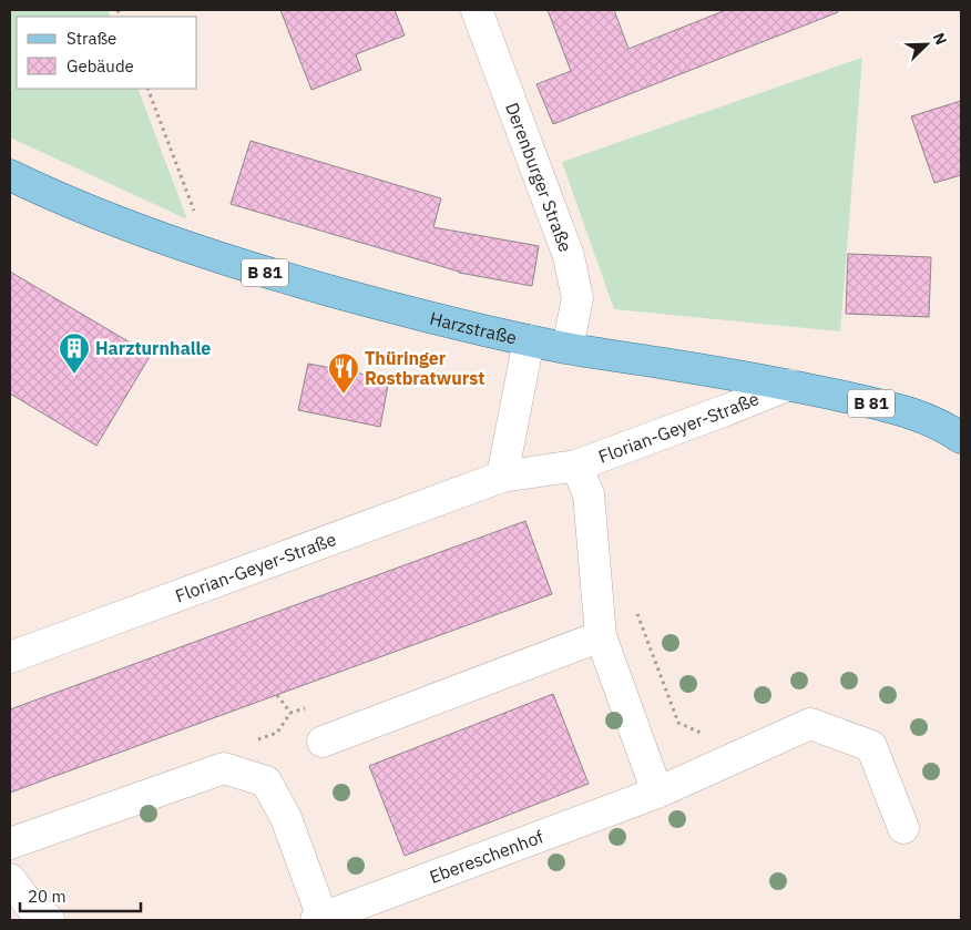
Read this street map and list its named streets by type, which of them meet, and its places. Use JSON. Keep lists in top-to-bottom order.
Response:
{
  "streets": {
    "main road": ["B 81", "Harzstraße"],
    "street": ["Derenburger Straße", "Florian-Geyer-Straße", "Ebereschenhof"]
  },
  "crossings": [
    ["Derenburger Straße", "Harzstraße"],
    ["Harzstraße", "Florian-Geyer-Straße"]
  ],
  "places": {
    "building": ["Harzturnhalle"],
    "restaurant": ["Thüringer Rostbratwurst"]
  },
  "legend": ["Straße", "Gebäude"],
  "scale_bar": "20 m",
  "north": "top right"
}
